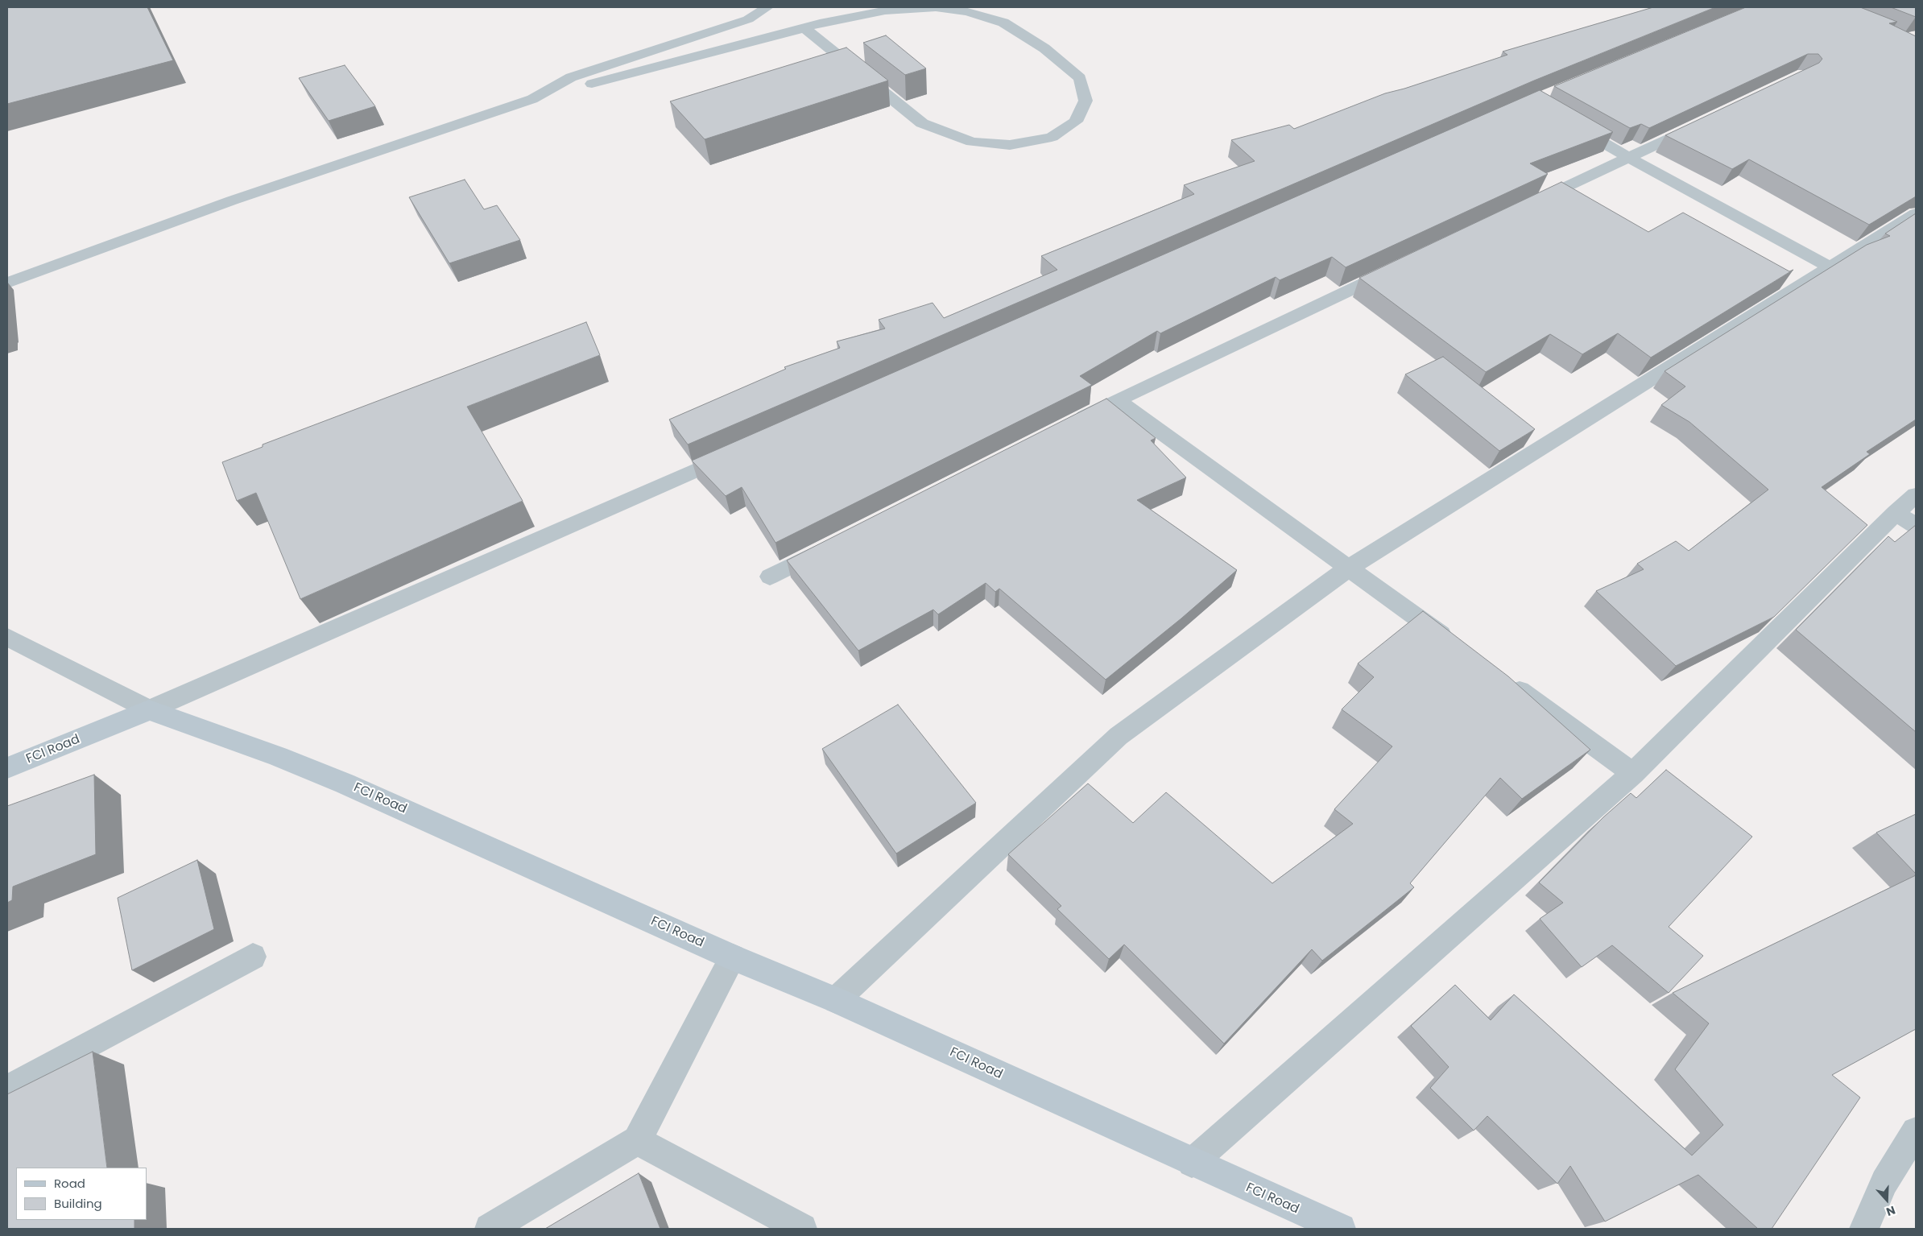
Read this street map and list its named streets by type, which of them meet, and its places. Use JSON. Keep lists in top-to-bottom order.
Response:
{
  "streets": {
    "street": ["FCI Road"]
  },
  "legend": ["Road", "Building"],
  "north": "bottom"
}
